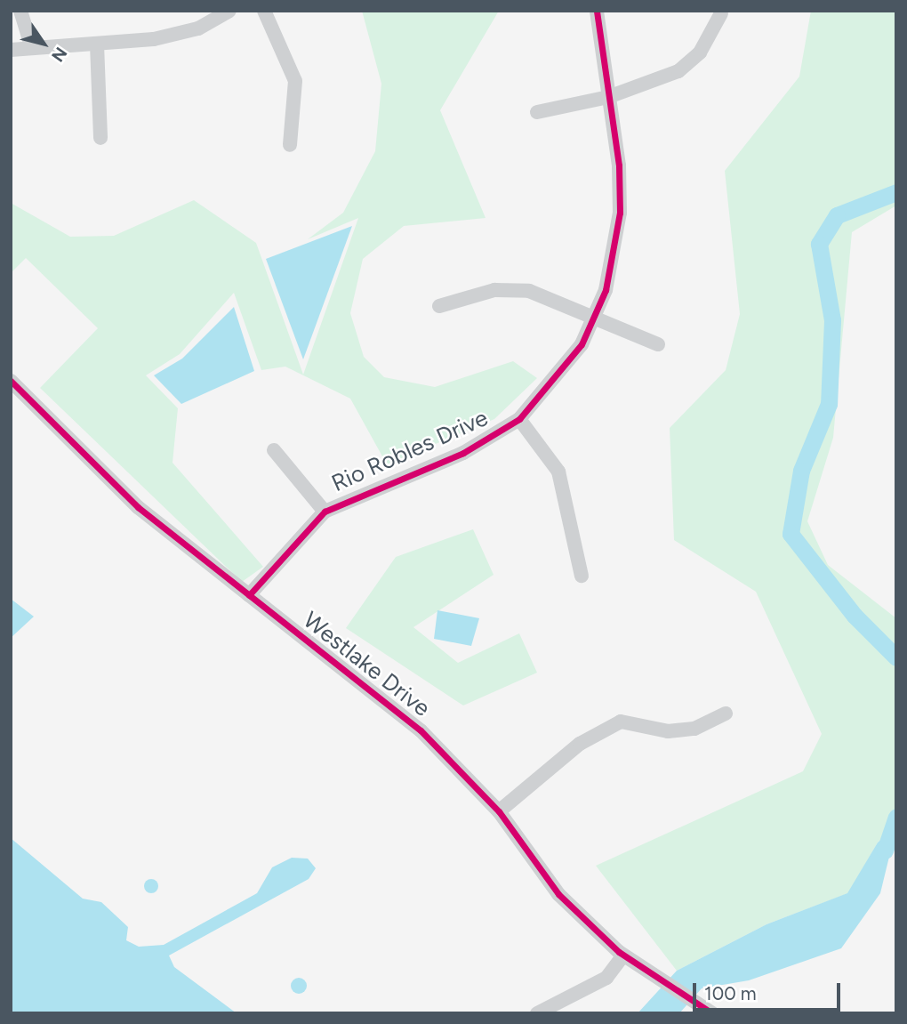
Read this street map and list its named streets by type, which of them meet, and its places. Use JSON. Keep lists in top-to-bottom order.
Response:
{
  "streets": {
    "street": ["Rio Robles Drive", "Westlake Drive"]
  },
  "crossings": [
    ["Rio Robles Drive", "Westlake Drive"]
  ],
  "scale_bar": "100 m",
  "north": "bottom right"
}
